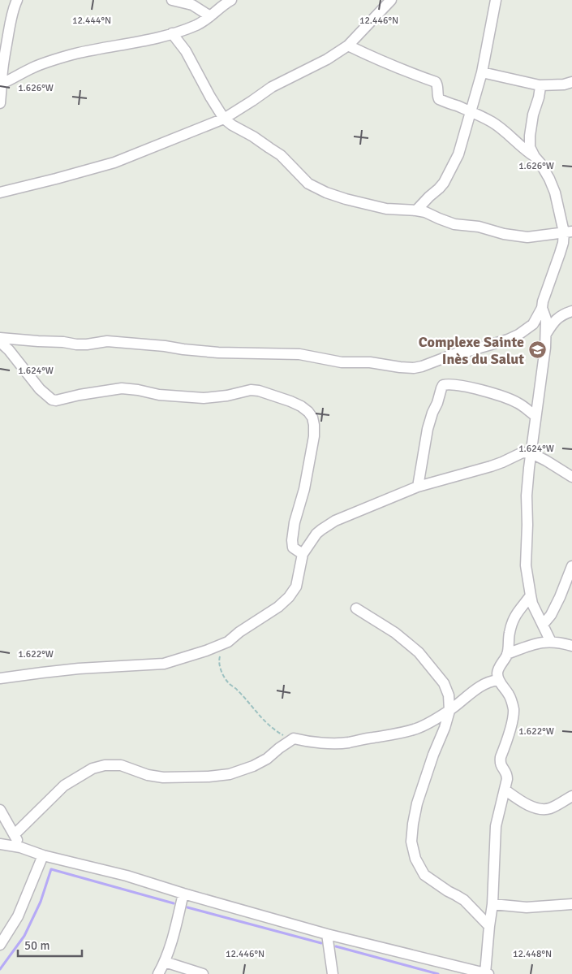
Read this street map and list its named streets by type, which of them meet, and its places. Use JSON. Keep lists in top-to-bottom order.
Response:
{
  "places": {
    "school or university": ["Complexe Sainte Inès du Salut"]
  },
  "scale_bar": "50 m",
  "coordinates": [
    "12.444°N",
    "12.446°N",
    "1.626°W",
    "1.624°W",
    "1.622°W",
    "12.448°N"
  ]
}
